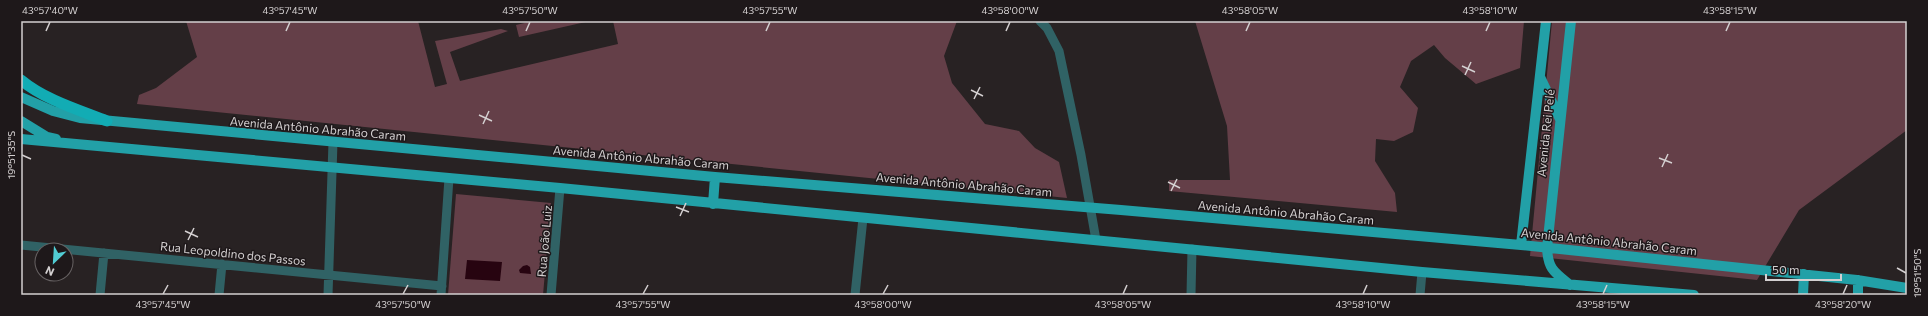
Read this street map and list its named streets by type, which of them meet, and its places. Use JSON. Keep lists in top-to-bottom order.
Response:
{
  "streets": {
    "main road": ["Avenida Antônio Abrahão Caram", "Avenida Rei Pelé"],
    "street": ["Rua João Luiz", "Rua Leopoldino dos Passos"]
  },
  "crossings": [
    ["Avenida Antônio Abrahão Caram", "Avenida Rei Pelé"]
  ],
  "scale_bar": "50 m",
  "north": "bottom left",
  "coordinates": [
    "43°57'40\"W",
    "43°57'45\"W",
    "43°57'50\"W",
    "43°57'55\"W",
    "43°58'00\"W",
    "43°58'05\"W",
    "43°58'10\"W",
    "43°58'15\"W",
    "19°51'35\"S",
    "19°51'50\"S",
    "43°58'20\"W"
  ]
}
